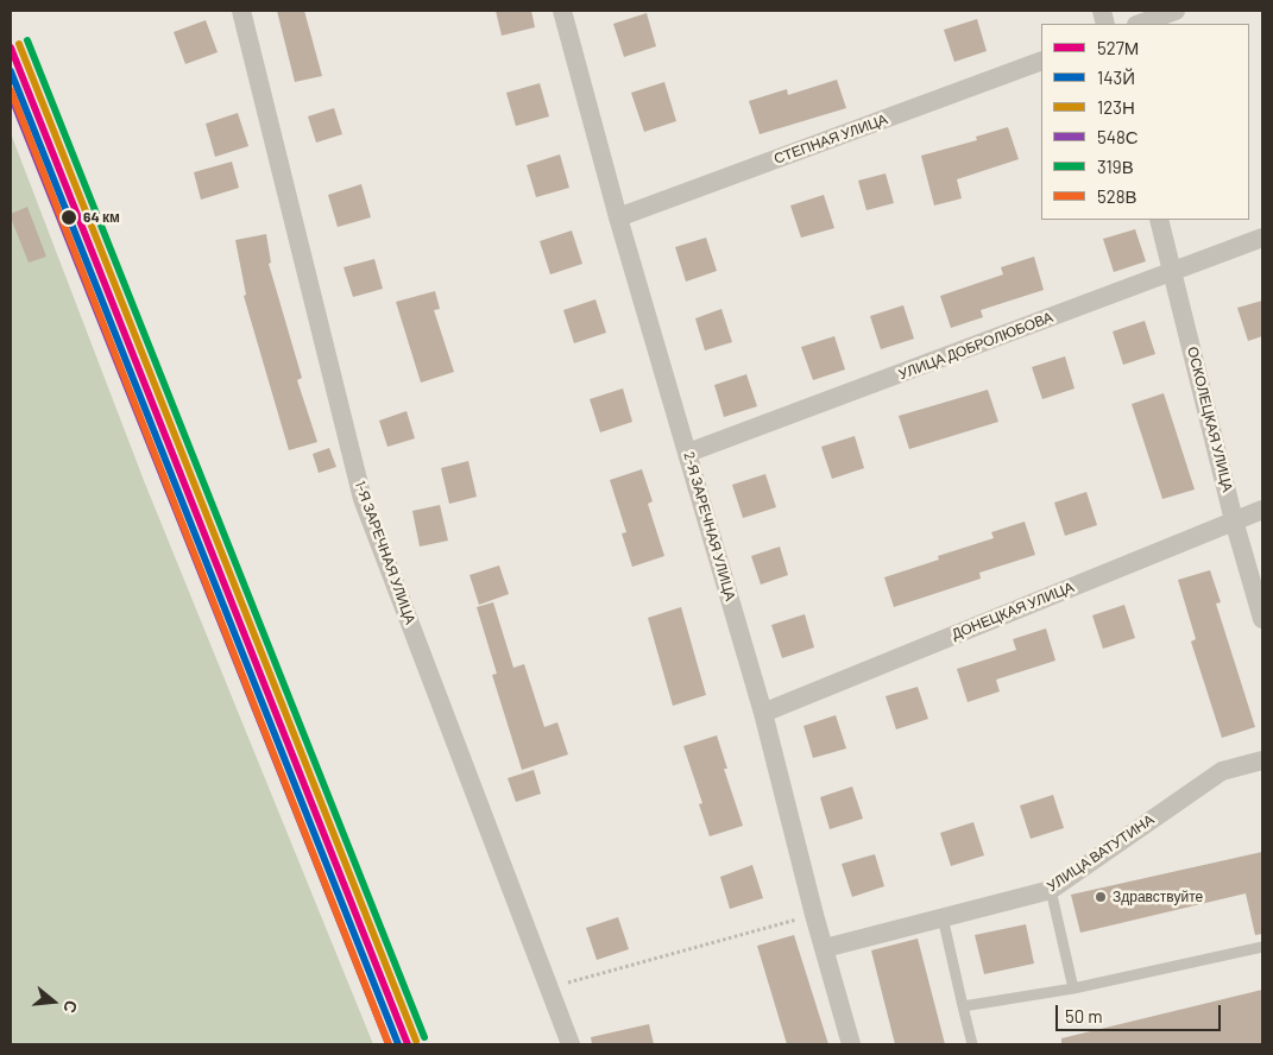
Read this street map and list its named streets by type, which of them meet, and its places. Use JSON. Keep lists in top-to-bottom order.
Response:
{
  "streets": {
    "street": [
      "СТЕПНАЯ УЛИЦА",
      "УЛИЦА ДОБРОЛЮБОВА",
      "ОСКОЛЕЦКАЯ УЛИЦА",
      "2-Я ЗАРЕЧНАЯ УЛИЦА",
      "1-Я ЗАРЕЧНАЯ УЛИЦА",
      "ДОНЕЦКАЯ УЛИЦА",
      "УЛИЦА ВАТУТИНА"
    ]
  },
  "crossings": [
    ["СТЕПНАЯ УЛИЦА", "2-Я ЗАРЕЧНАЯ УЛИЦА"],
    ["УЛИЦА ДОБРОЛЮБОВА", "ОСКОЛЕЦКАЯ УЛИЦА"],
    ["УЛИЦА ДОБРОЛЮБОВА", "2-Я ЗАРЕЧНАЯ УЛИЦА"],
    ["ОСКОЛЕЦКАЯ УЛИЦА", "ДОНЕЦКАЯ УЛИЦА"],
    ["2-Я ЗАРЕЧНАЯ УЛИЦА", "ДОНЕЦКАЯ УЛИЦА"],
    ["2-Я ЗАРЕЧНАЯ УЛИЦА", "УЛИЦА ВАТУТИНА"]
  ],
  "places": ["64 км", "Здравствуйте"],
  "lines": [
    "transit line 319В",
    "transit line 123Н",
    "transit line 527М",
    "transit line 143Й",
    "transit line 528В",
    "transit line 548С"
  ],
  "legend": [
    "527М",
    "143Й",
    "123Н",
    "548С",
    "319В",
    "528В"
  ],
  "scale_bar": "50 m",
  "north": "right"
}
